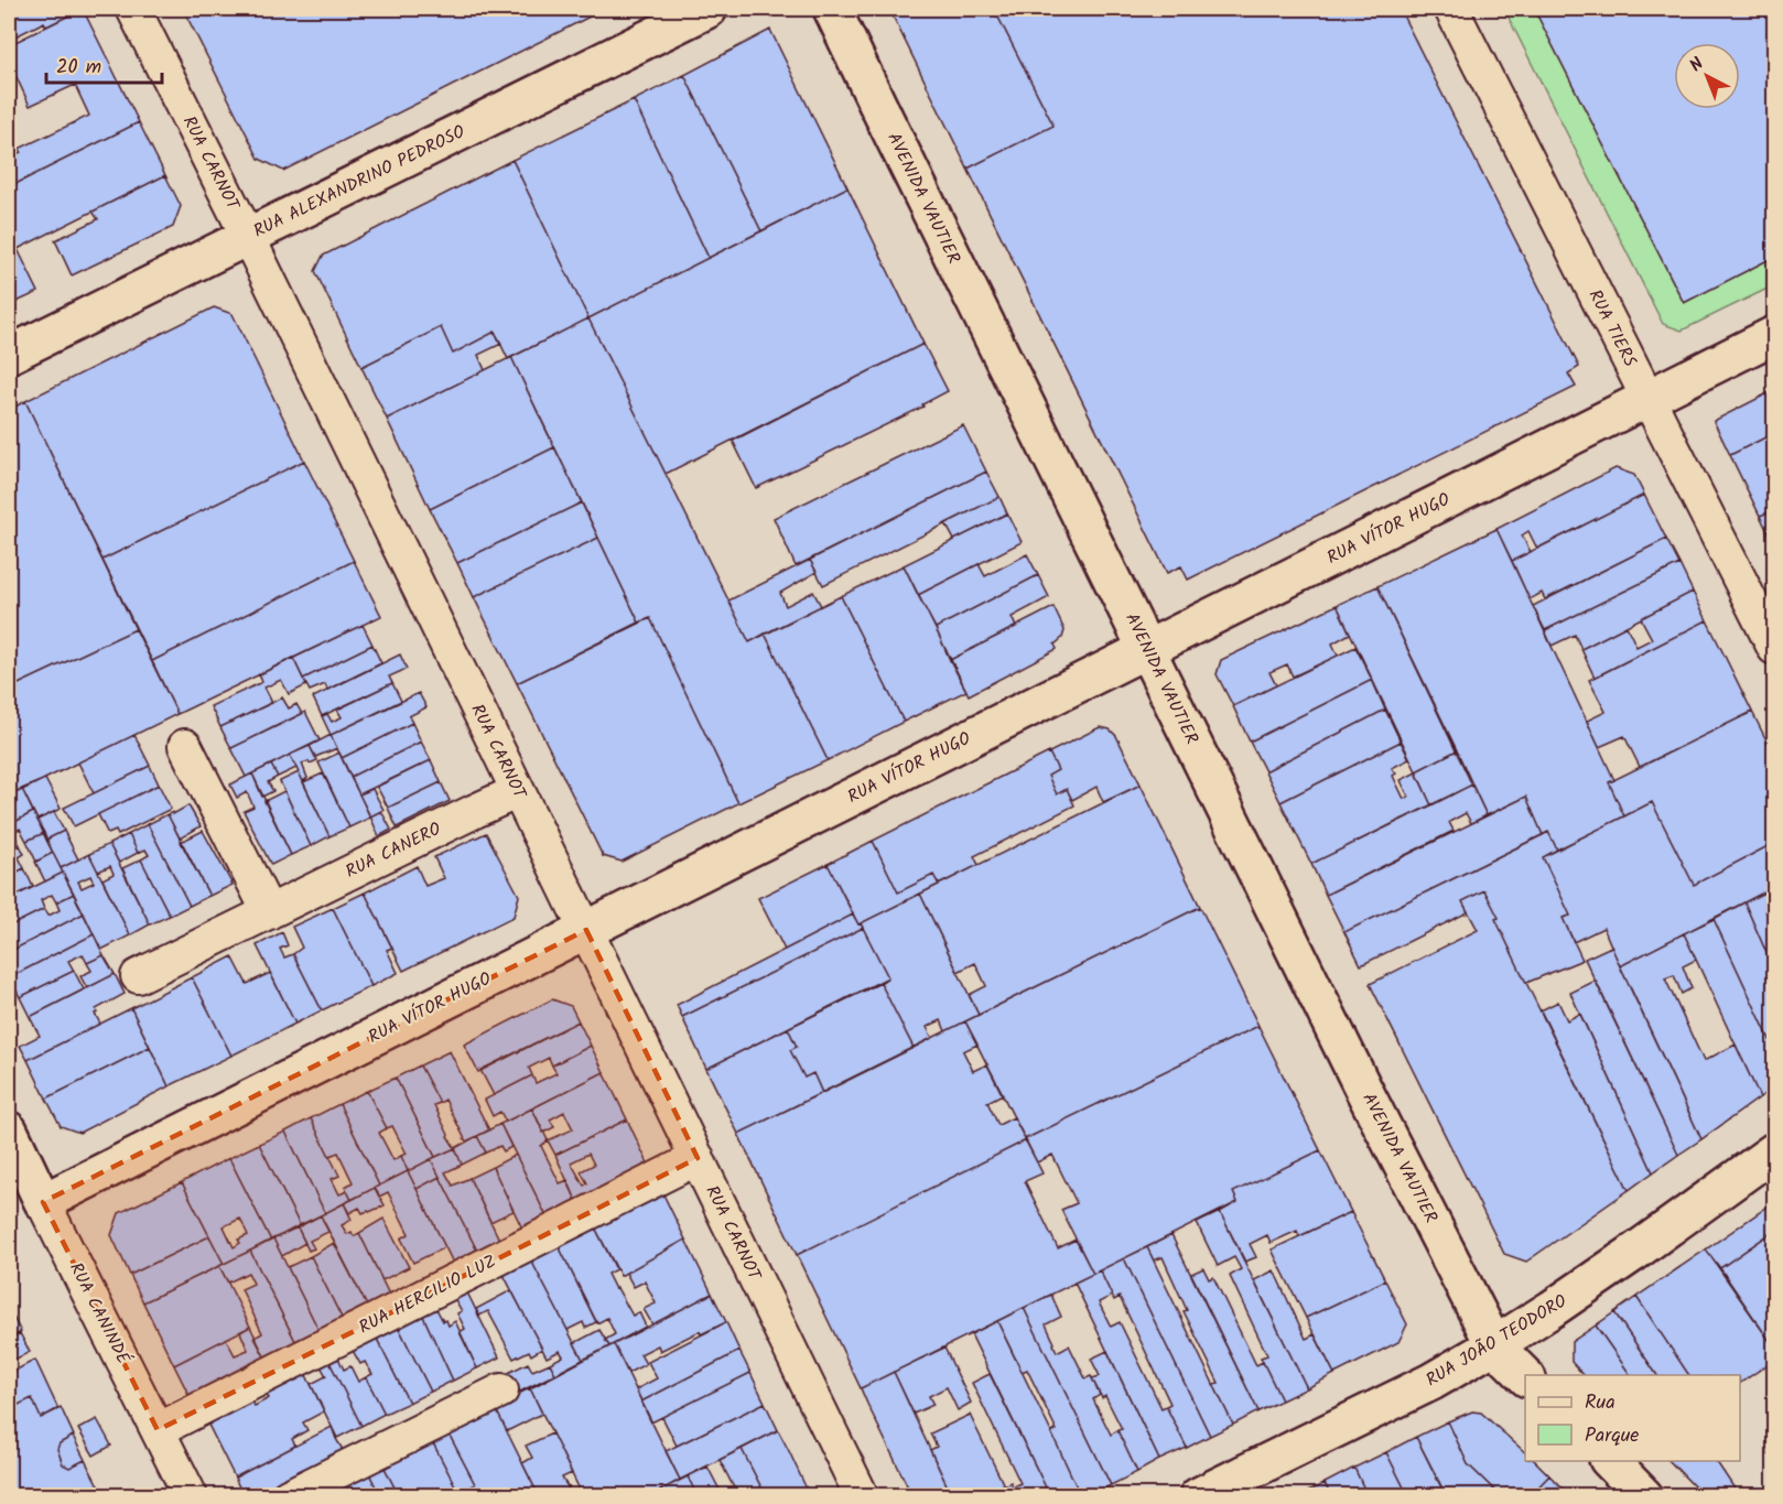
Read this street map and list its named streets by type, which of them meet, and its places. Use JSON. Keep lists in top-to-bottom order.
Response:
{
  "streets": {
    "street": [
      "RUA CARNOT",
      "RUA ALEXANDRINO PEDROSO",
      "AVENIDA VAUTIER",
      "RUA TIERS",
      "RUA VÍTOR HUGO",
      "RUA CANERO",
      "RUA HERCILIO LUZ",
      "RUA CANINDÉ",
      "RUA JOÃO TEODORO"
    ]
  },
  "crossings": [
    ["RUA CARNOT", "RUA ALEXANDRINO PEDROSO"],
    ["RUA CARNOT", "RUA VÍTOR HUGO"],
    ["RUA CARNOT", "RUA CANERO"],
    ["RUA CARNOT", "RUA HERCILIO LUZ"],
    ["AVENIDA VAUTIER", "RUA VÍTOR HUGO"],
    ["AVENIDA VAUTIER", "RUA JOÃO TEODORO"],
    ["RUA TIERS", "RUA VÍTOR HUGO"],
    ["RUA VÍTOR HUGO", "RUA CANINDÉ"],
    ["RUA HERCILIO LUZ", "RUA CANINDÉ"]
  ],
  "legend": ["Rua", "Parque"],
  "scale_bar": "20 m",
  "north": "top left"
}
